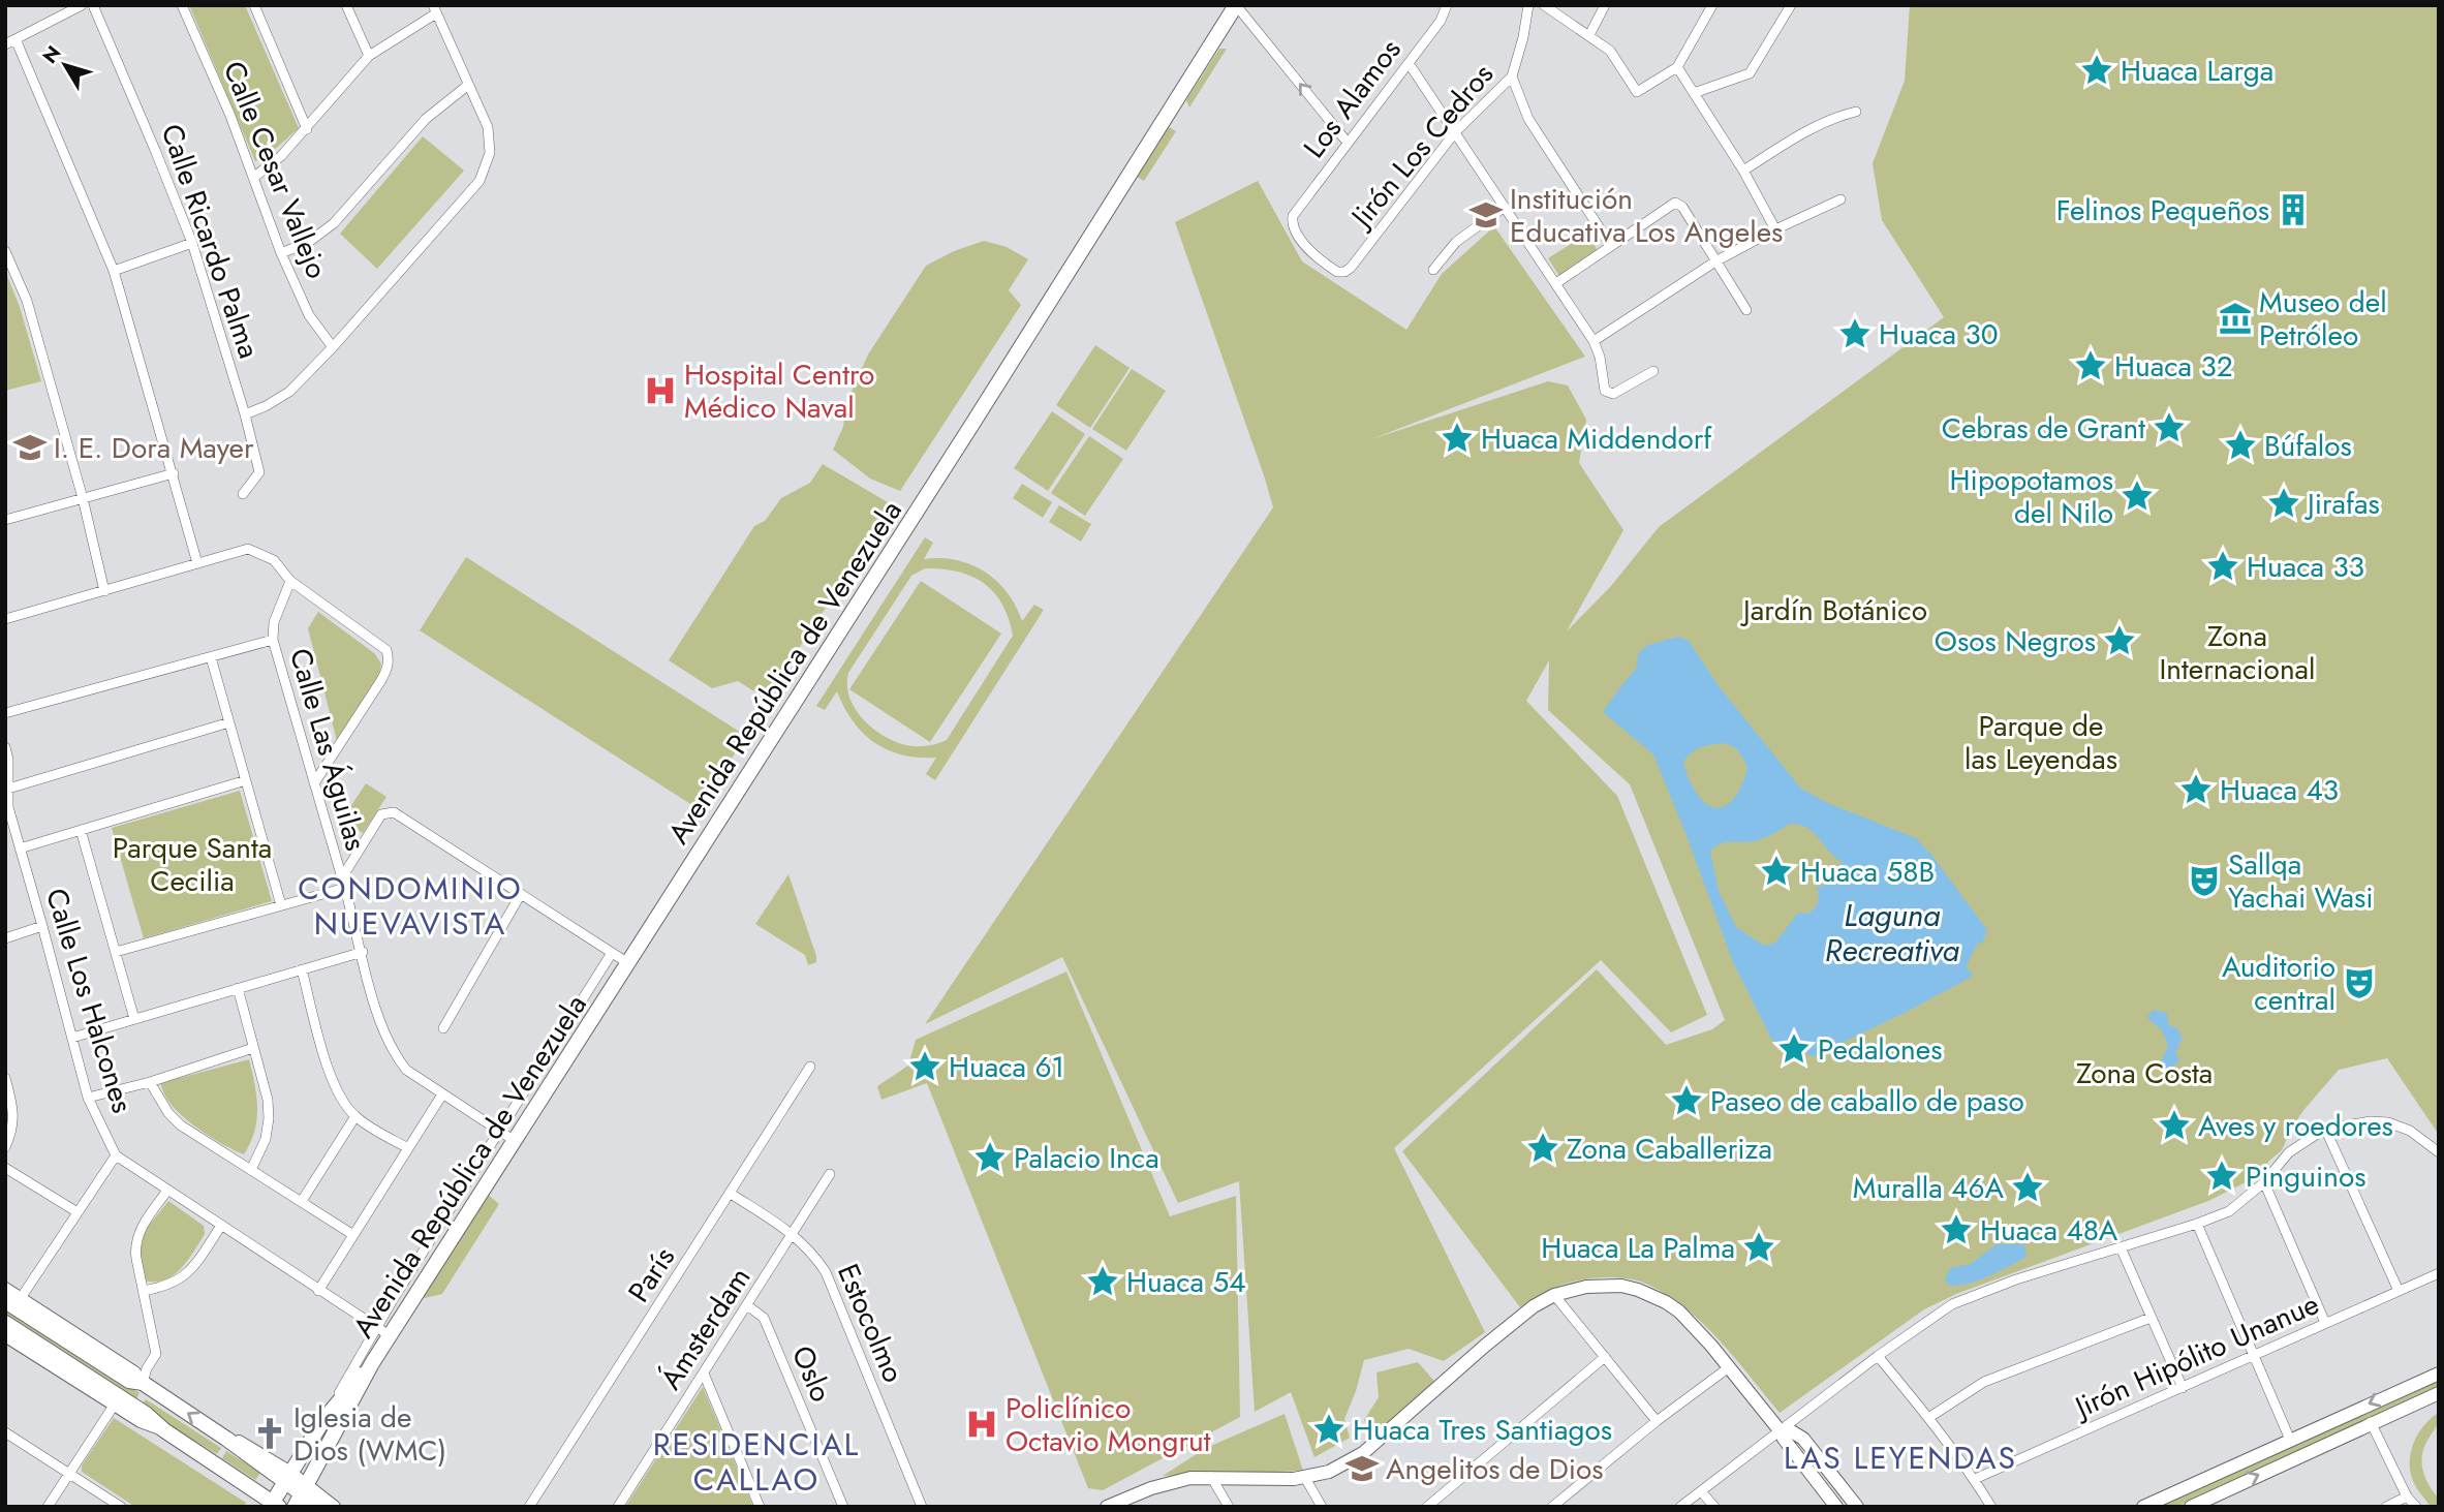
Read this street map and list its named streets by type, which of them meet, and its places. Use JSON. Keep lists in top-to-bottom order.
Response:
{
  "streets": {
    "main road": ["Avenida República de Venezuela"],
    "street": [
      "Los Alamos",
      "Jirón Los Cedros",
      "Calle Cesar Vallejo",
      "Calle Ricardo Palma",
      "Calle Las Águilas",
      "Calle Los Halcones",
      "París",
      "Estocolmo",
      "Ámsterdam",
      "Jirón Hipólito Unanue",
      "Oslo"
    ]
  },
  "crossings": [
    ["Los Alamos", "Jirón Los Cedros"],
    ["Avenida República de Venezuela", "Calle Las Águilas"],
    ["Avenida República de Venezuela", "Calle Los Halcones"],
    ["París", "Estocolmo"],
    ["Estocolmo", "Ámsterdam"],
    ["Ámsterdam", "Oslo"]
  ],
  "districts": ["CONDOMINIO NUEVAVISTA", "RESIDENCIAL CALLAO", "LAS LEYENDAS"],
  "water": ["Laguna Recreativa"],
  "parks": [
    "Jardín Botánico",
    "Zona Internacional",
    "Parque de las Leyendas",
    "Parque Santa Cecilia",
    "Zona Costa"
  ],
  "places": {
    "place": [
      "Huaca Larga",
      "Huaca 30",
      "Huaca 32",
      "Cebras de Grant",
      "Huaca Middendorf",
      "Búfalos",
      "Hipopotamos del Nilo",
      "Jirafas",
      "Huaca 33",
      "Osos Negros",
      "Huaca 43",
      "Huaca 58B",
      "Pedalones",
      "Huaca 61",
      "Paseo de caballo de paso",
      "Aves y roedores",
      "Zona Caballeriza",
      "Palacio Inca",
      "Pinguinos",
      "Muralla 46A",
      "Huaca 48A",
      "Huaca La Palma",
      "Huaca 54",
      "Huaca Tres Santiagos"
    ],
    "building": ["Felinos Pequeños"],
    "school or university": ["Institución Educativa Los Angeles", "I. E. Dora Mayer", "Angelitos de Dios"],
    "museum": ["Museo del Petróleo"],
    "hospital": ["Hospital Centro Médico Naval", "Policlínico Octavio Mongrut"],
    "theatre": ["Sallqa Yachai Wasi", "Auditorio central"],
    "church": ["Iglesia de Dios (WMC)"]
  },
  "north": "top left"
}
